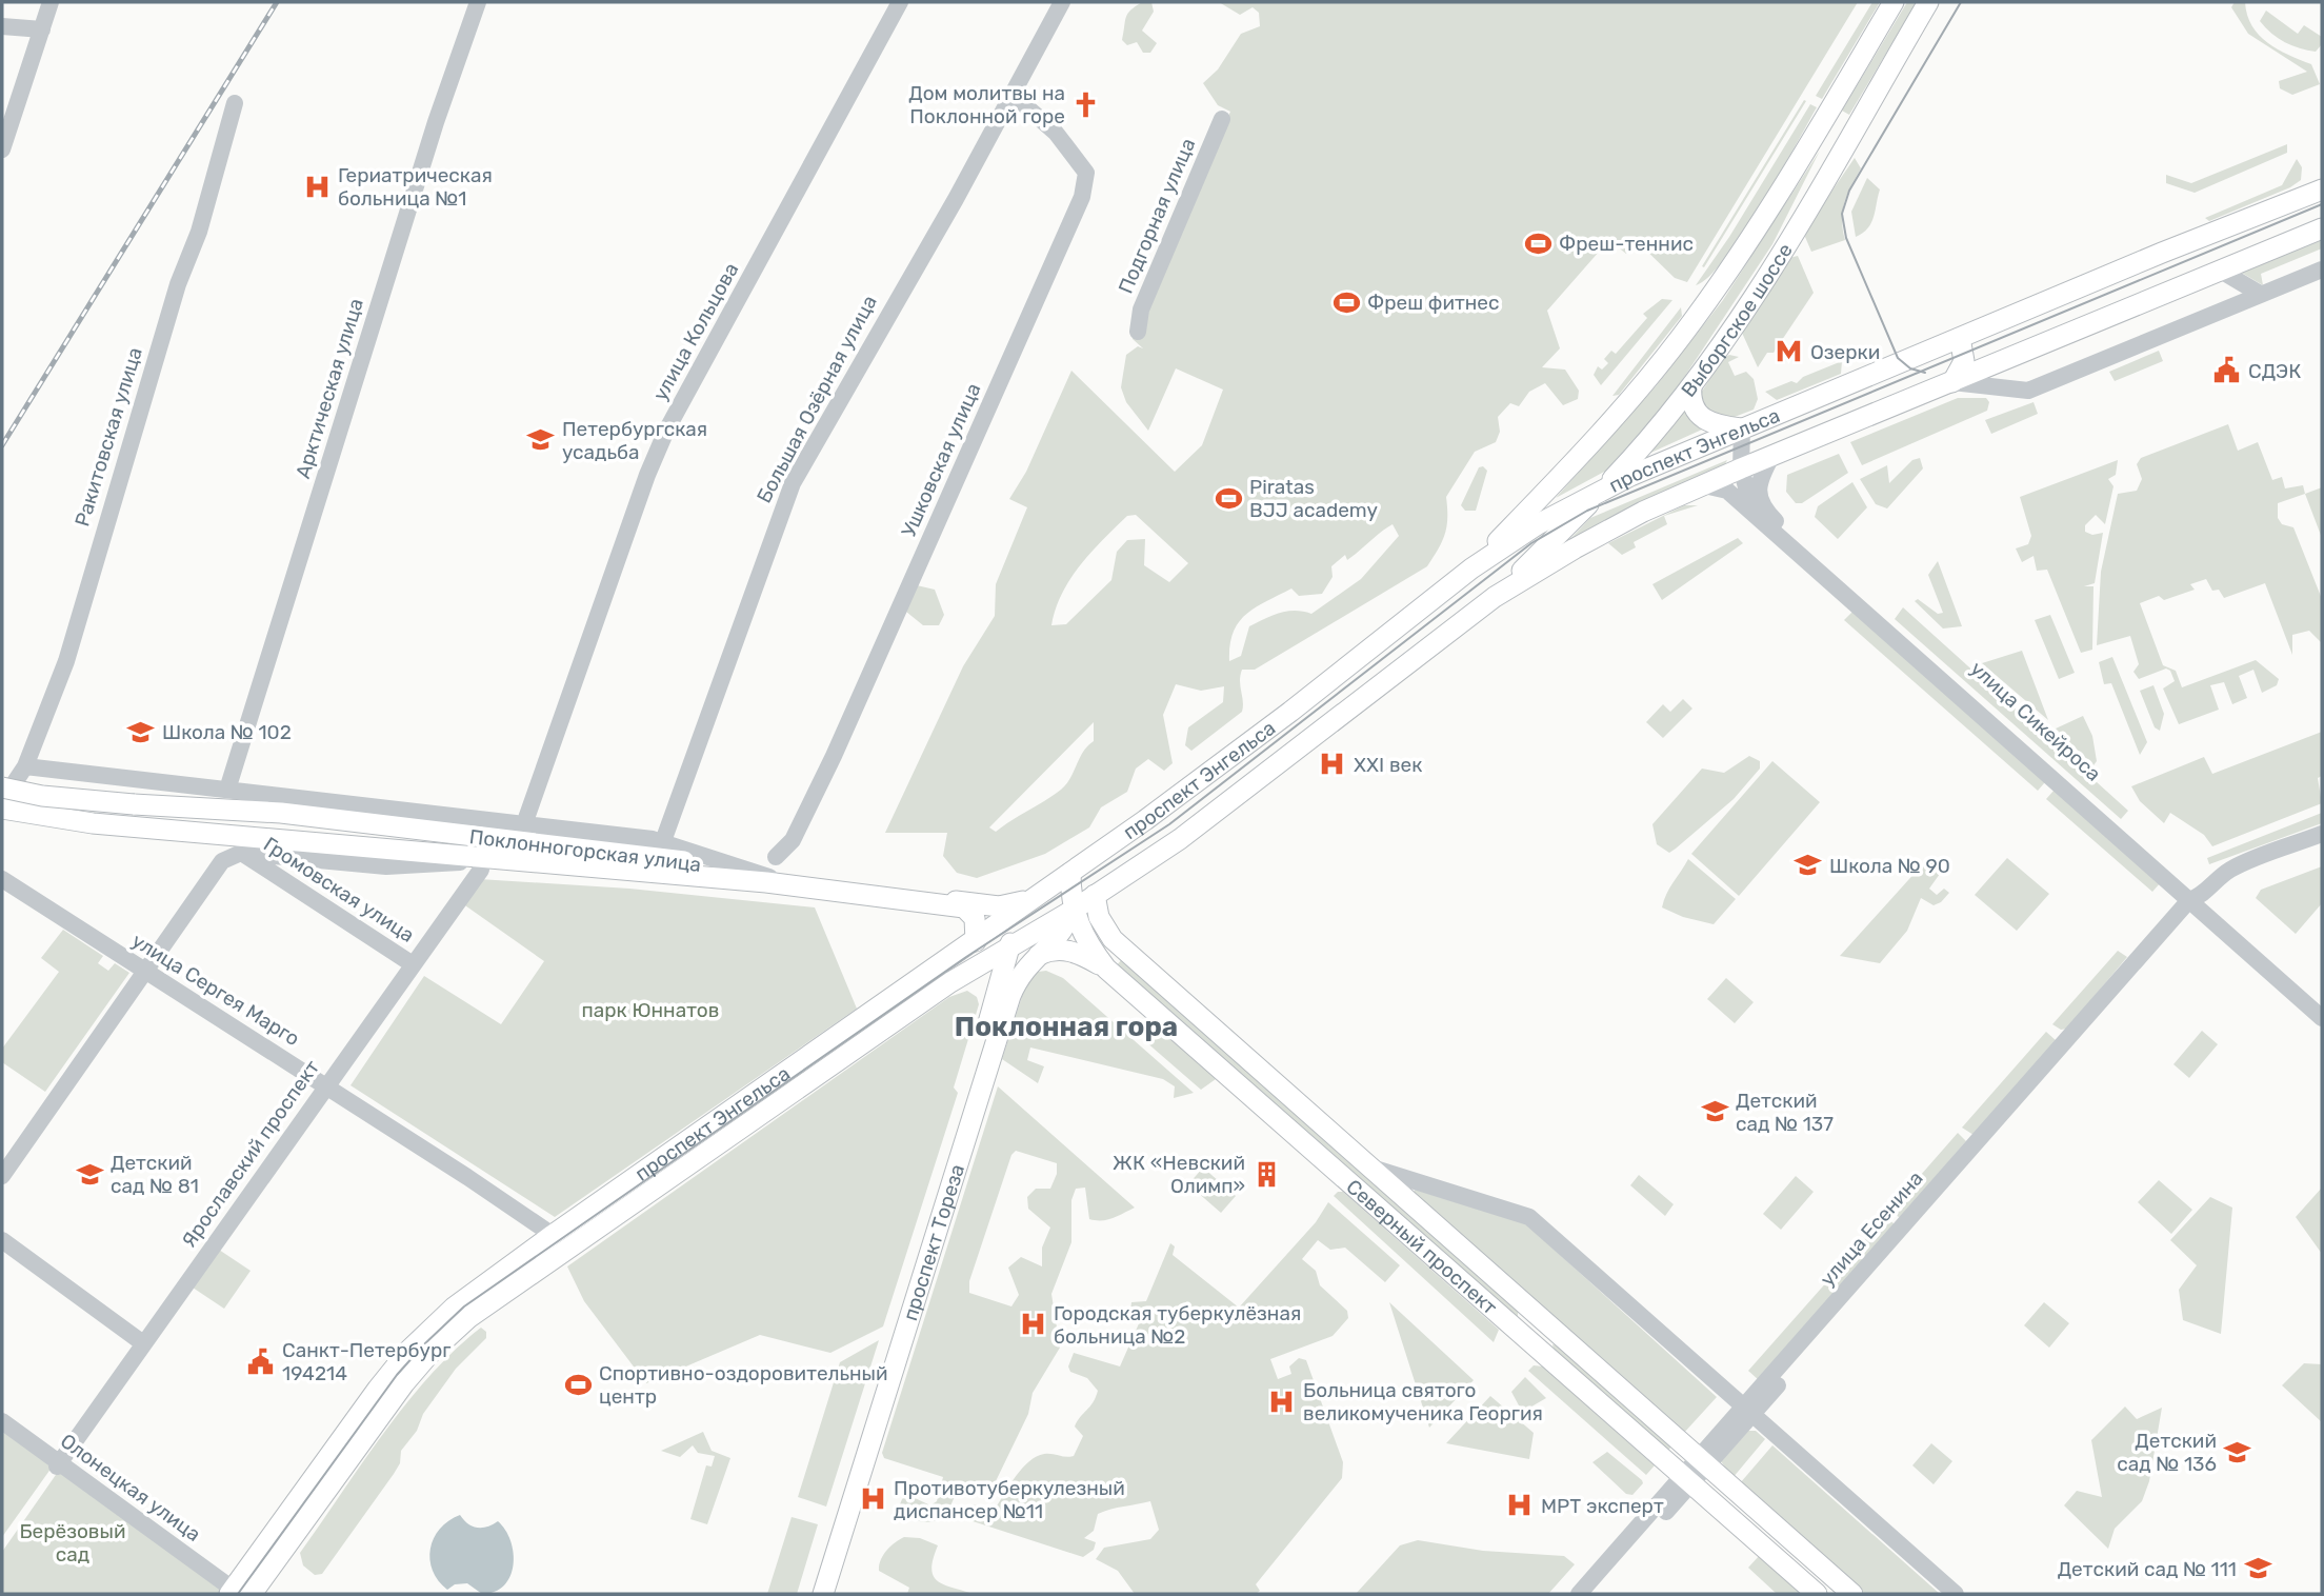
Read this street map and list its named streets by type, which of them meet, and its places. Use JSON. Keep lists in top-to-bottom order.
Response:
{
  "streets": {
    "main road": [
      "Выборгское шоссе",
      "проспект Энгельса",
      "Поклонногорская улица",
      "проспект Тореза",
      "Северный проспект"
    ],
    "street": [
      "Подгорная улица",
      "улица Кольцова",
      "Арктическая улица",
      "Большая Озёрная улица",
      "Ракитовская улица",
      "Ушковская улица",
      "улица Сикейроса",
      "Громовская улица",
      "улица Сергея Марго",
      "Ярославский проспект",
      "улица Есенина",
      "Олонецкая улица"
    ]
  },
  "crossings": [
    ["Выборгское шоссе", "проспект Энгельса"],
    ["улица Кольцова", "Поклонногорская улица"],
    ["Арктическая улица", "Поклонногорская улица"],
    ["Большая Озёрная улица", "Ушковская улица"],
    ["Большая Озёрная улица", "Поклонногорская улица"],
    ["Ракитовская улица", "Поклонногорская улица"],
    ["проспект Энгельса", "улица Сикейроса"],
    ["проспект Энгельса", "Поклонногорская улица"],
    ["проспект Энгельса", "улица Сергея Марго"],
    ["проспект Энгельса", "проспект Тореза"],
    ["проспект Энгельса", "Северный проспект"],
    ["проспект Энгельса", "Олонецкая улица"],
    ["Ушковская улица", "Поклонногорская улица"],
    ["улица Сикейроса", "улица Есенина"],
    ["Поклонногорская улица", "Ярославский проспект"],
    ["Поклонногорская улица", "проспект Тореза"],
    ["Громовская улица", "Ярославский проспект"],
    ["улица Сергея Марго", "Ярославский проспект"],
    ["Ярославский проспект", "Олонецкая улица"],
    ["улица Есенина", "Северный проспект"],
    ["проспект Тореза", "Северный проспект"]
  ],
  "districts": ["Поклонная гора"],
  "parks": ["парк Юннатов", "Берёзовый сад"],
  "places": {
    "church": ["Дом молитвы на Поклонной горе"],
    "hospital": [
      "Гериатрическая больница №1",
      "XXI век",
      "Городская туберкулёзная больница №2",
      "Больница святого великомученика Георгия",
      "Противотуберкулезный диспансер №11",
      "МРТ эксперт"
    ],
    "sports": [
      "Фреш-теннис",
      "Фреш фитнес",
      "Piratas BJJ academy",
      "Спортивно-оздоровительный центр"
    ],
    "metro station": ["Озерки"],
    "public building": ["СДЭК", "Санкт-Петербург 194214"],
    "school or university": [
      "Петербургская усадьба",
      "Школа № 102",
      "Школа № 90",
      "Детский сад № 137",
      "Детский сад № 81",
      "Детский сад № 136",
      "Детский сад № 111"
    ],
    "building": ["ЖК «Невский Олимп»"]
  }
}
